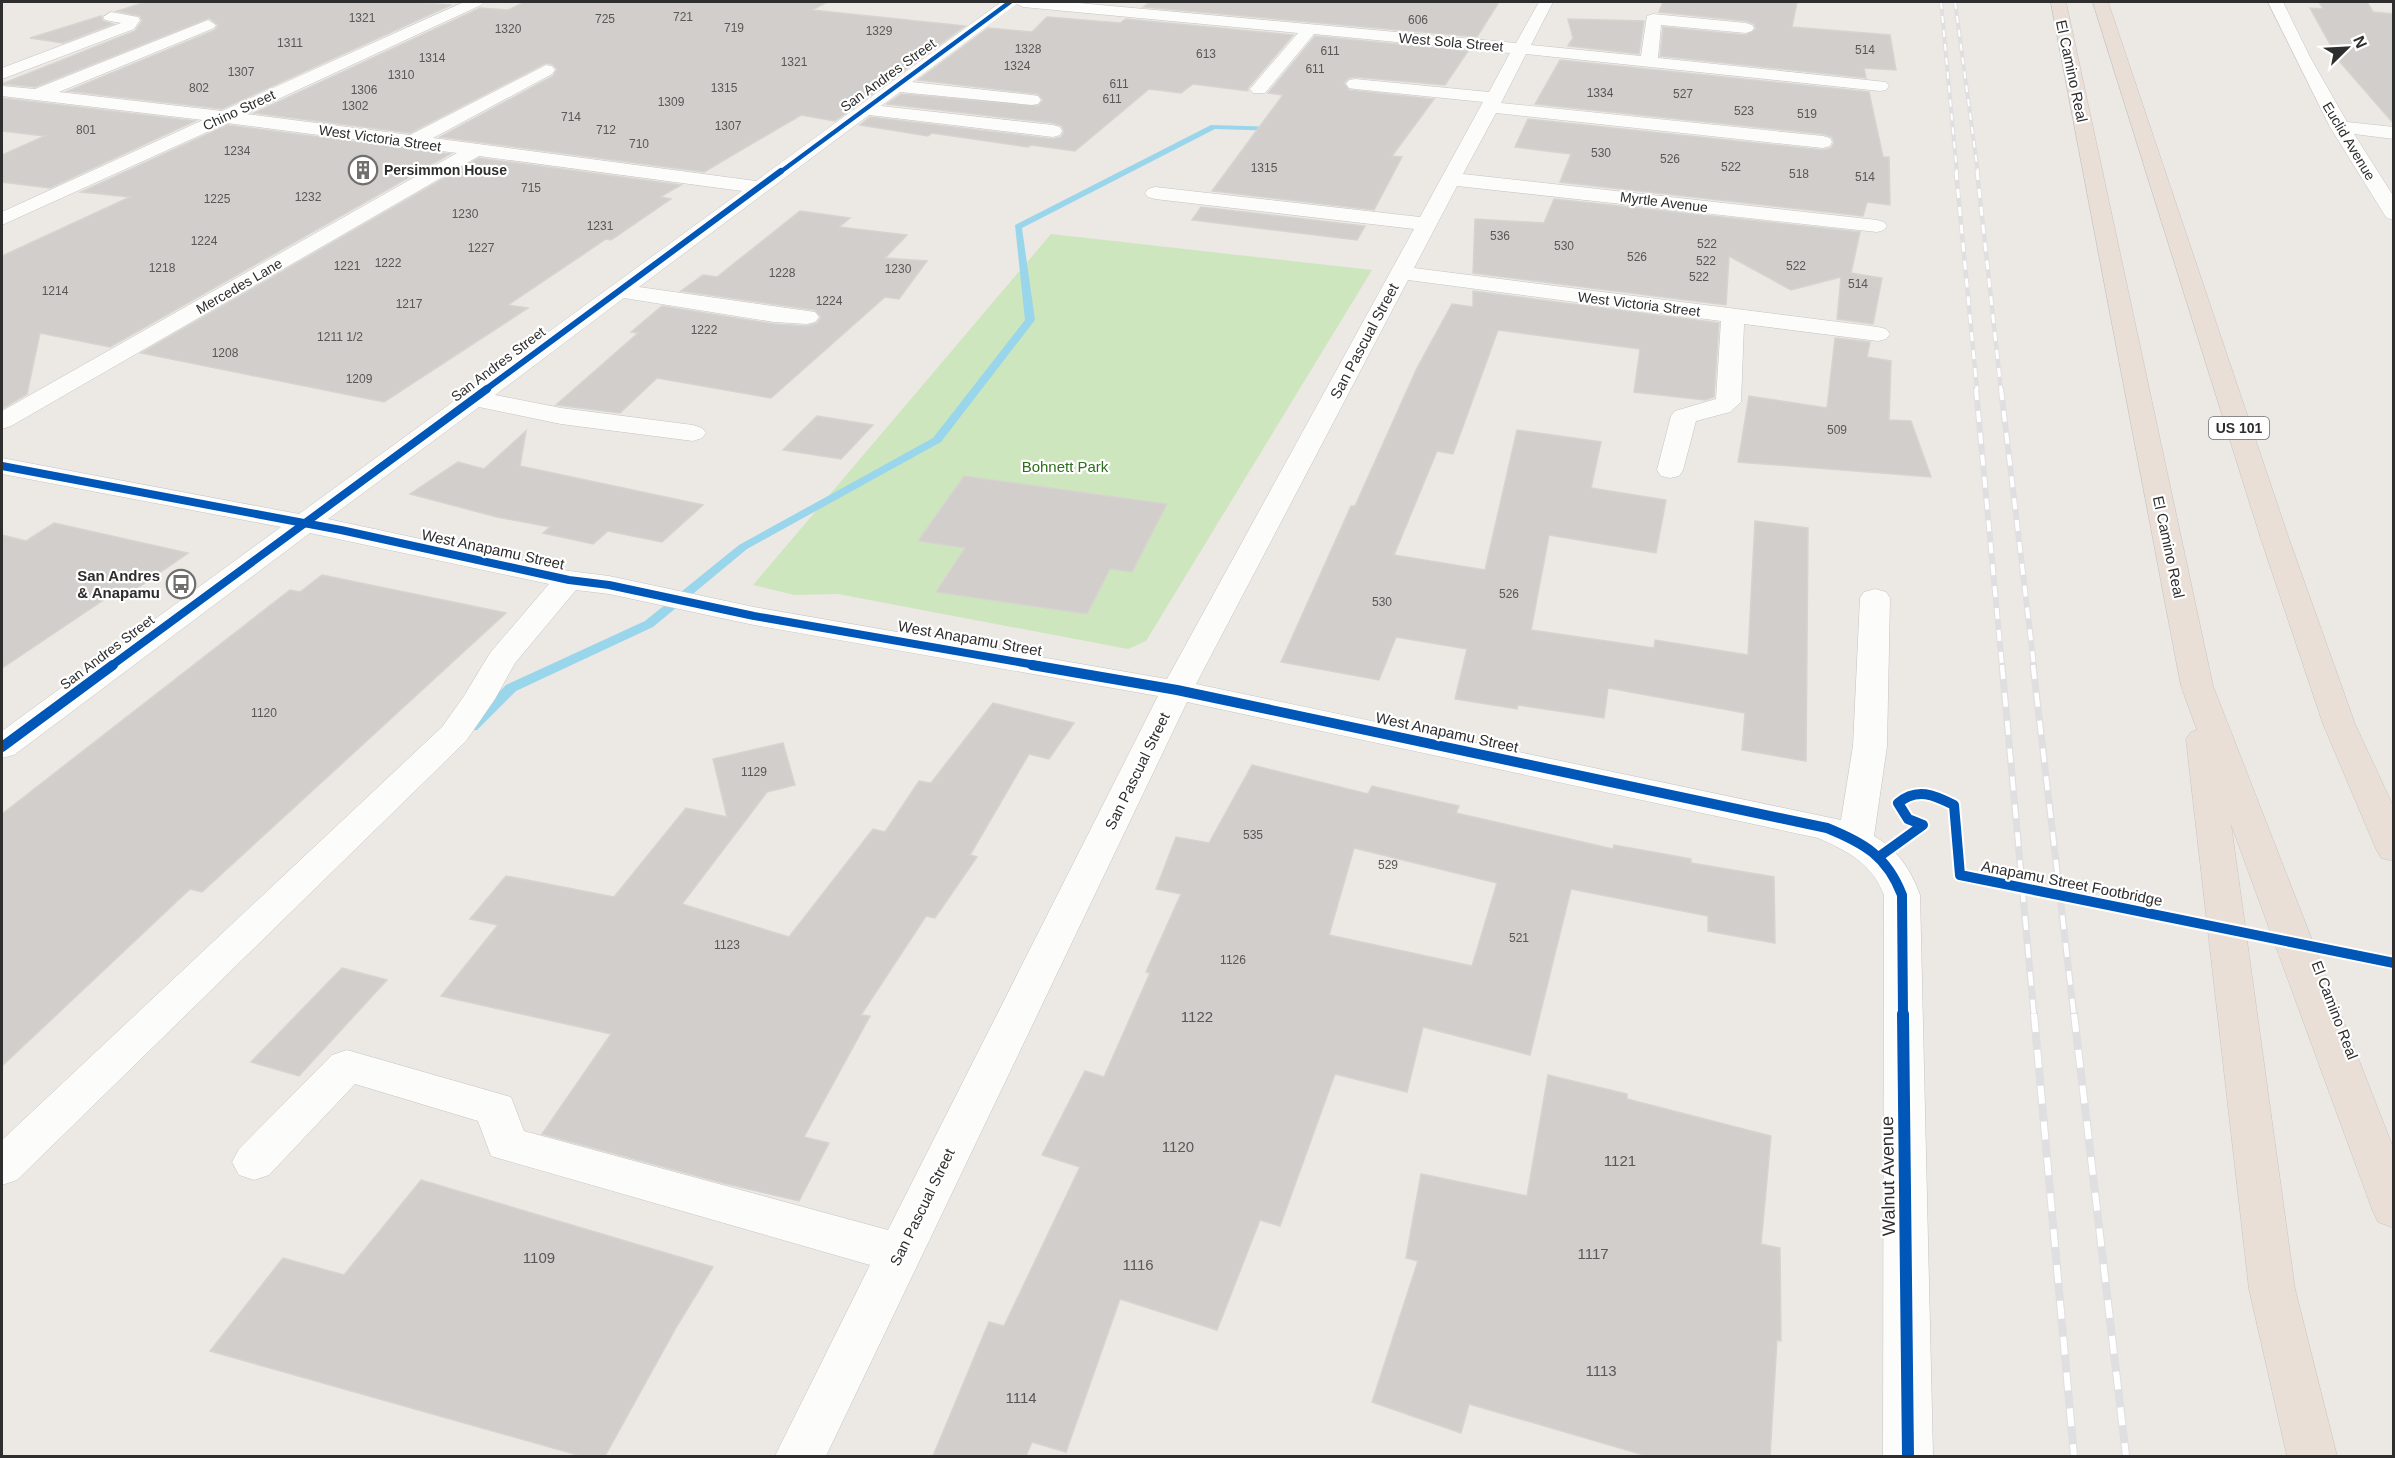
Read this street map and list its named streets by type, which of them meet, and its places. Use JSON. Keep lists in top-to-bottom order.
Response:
{
  "streets": {
    "highway": ["El Camino Real", "US 101"],
    "street": [
      "West Sola Street",
      "San Andres Street",
      "Chino Street",
      "West Victoria Street",
      "Euclid Avenue",
      "Myrtle Avenue",
      "Mercedes Lane",
      "San Pascual Street",
      "West Anapamu Street",
      "Walnut Avenue"
    ],
    "cycle path": ["Anapamu Street Footbridge"]
  },
  "crossings": [
    ["West Sola Street", "San Pascual Street"],
    ["San Andres Street", "West Victoria Street"],
    ["San Andres Street", "West Anapamu Street"],
    ["Chino Street", "West Victoria Street"],
    ["West Victoria Street", "Mercedes Lane"],
    ["West Victoria Street", "San Pascual Street"],
    ["Myrtle Avenue", "San Pascual Street"],
    ["San Pascual Street", "West Anapamu Street"],
    ["West Anapamu Street", "Walnut Avenue"]
  ],
  "parks": ["Bohnett Park"],
  "places": {
    "building": ["Persimmon House"],
    "bus stop": ["San Andres & Anapamu"]
  },
  "house_numbers": [
    "721",
    "1321",
    "725",
    "606",
    "719",
    "1320",
    "1329",
    "1311",
    "1328",
    "514",
    "611",
    "613",
    "1314",
    "1321",
    "1324",
    "611",
    "1307",
    "1310",
    "611",
    "802",
    "1315",
    "1306",
    "1334",
    "527",
    "611",
    "1309",
    "1302",
    "523",
    "519",
    "714",
    "1307",
    "801",
    "712",
    "710",
    "1234",
    "530",
    "526",
    "522",
    "1315",
    "518",
    "514",
    "715",
    "1232",
    "1225",
    "1230",
    "1231",
    "536",
    "1224",
    "522",
    "530",
    "1227",
    "526",
    "522",
    "1222",
    "1221",
    "522",
    "1218",
    "1230",
    "1228",
    "522",
    "514",
    "1214",
    "1224",
    "1217",
    "1222",
    "1211 1/2",
    "1208",
    "1209",
    "509",
    "526",
    "530",
    "1120",
    "1129",
    "535",
    "529",
    "521",
    "1123",
    "1126",
    "1122",
    "1120",
    "1121",
    "1117",
    "1109",
    "1116",
    "1113",
    "1114"
  ],
  "north": "top right"
}
